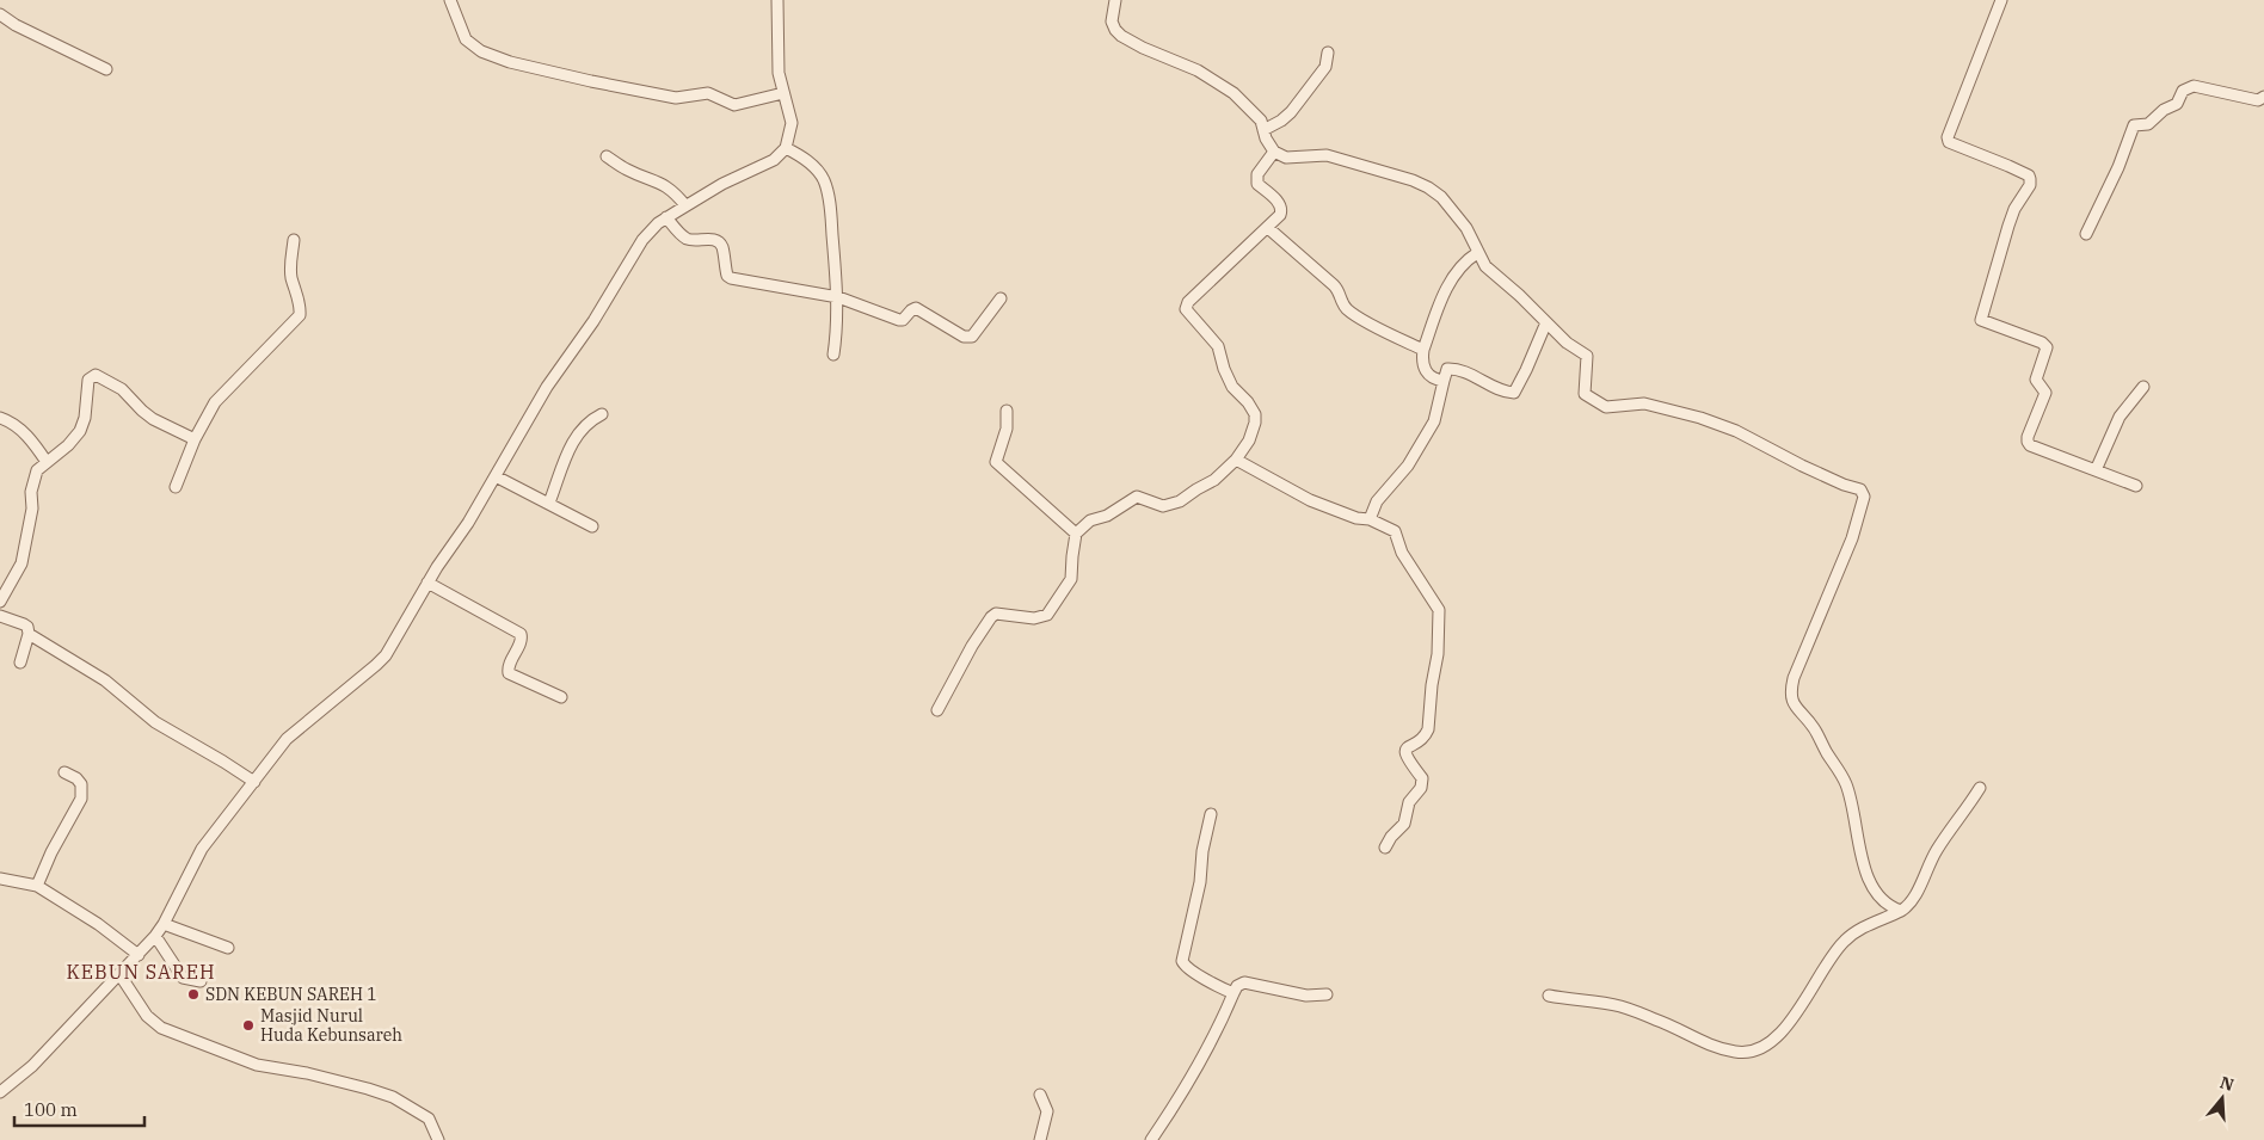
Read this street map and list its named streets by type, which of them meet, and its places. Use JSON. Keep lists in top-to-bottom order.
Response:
{
  "districts": ["KEBUN SAREH"],
  "places": ["SDN KEBUN SAREH 1", "Masjid Nurul Huda Kebunsareh"],
  "scale_bar": "100 m",
  "north": "top"
}
